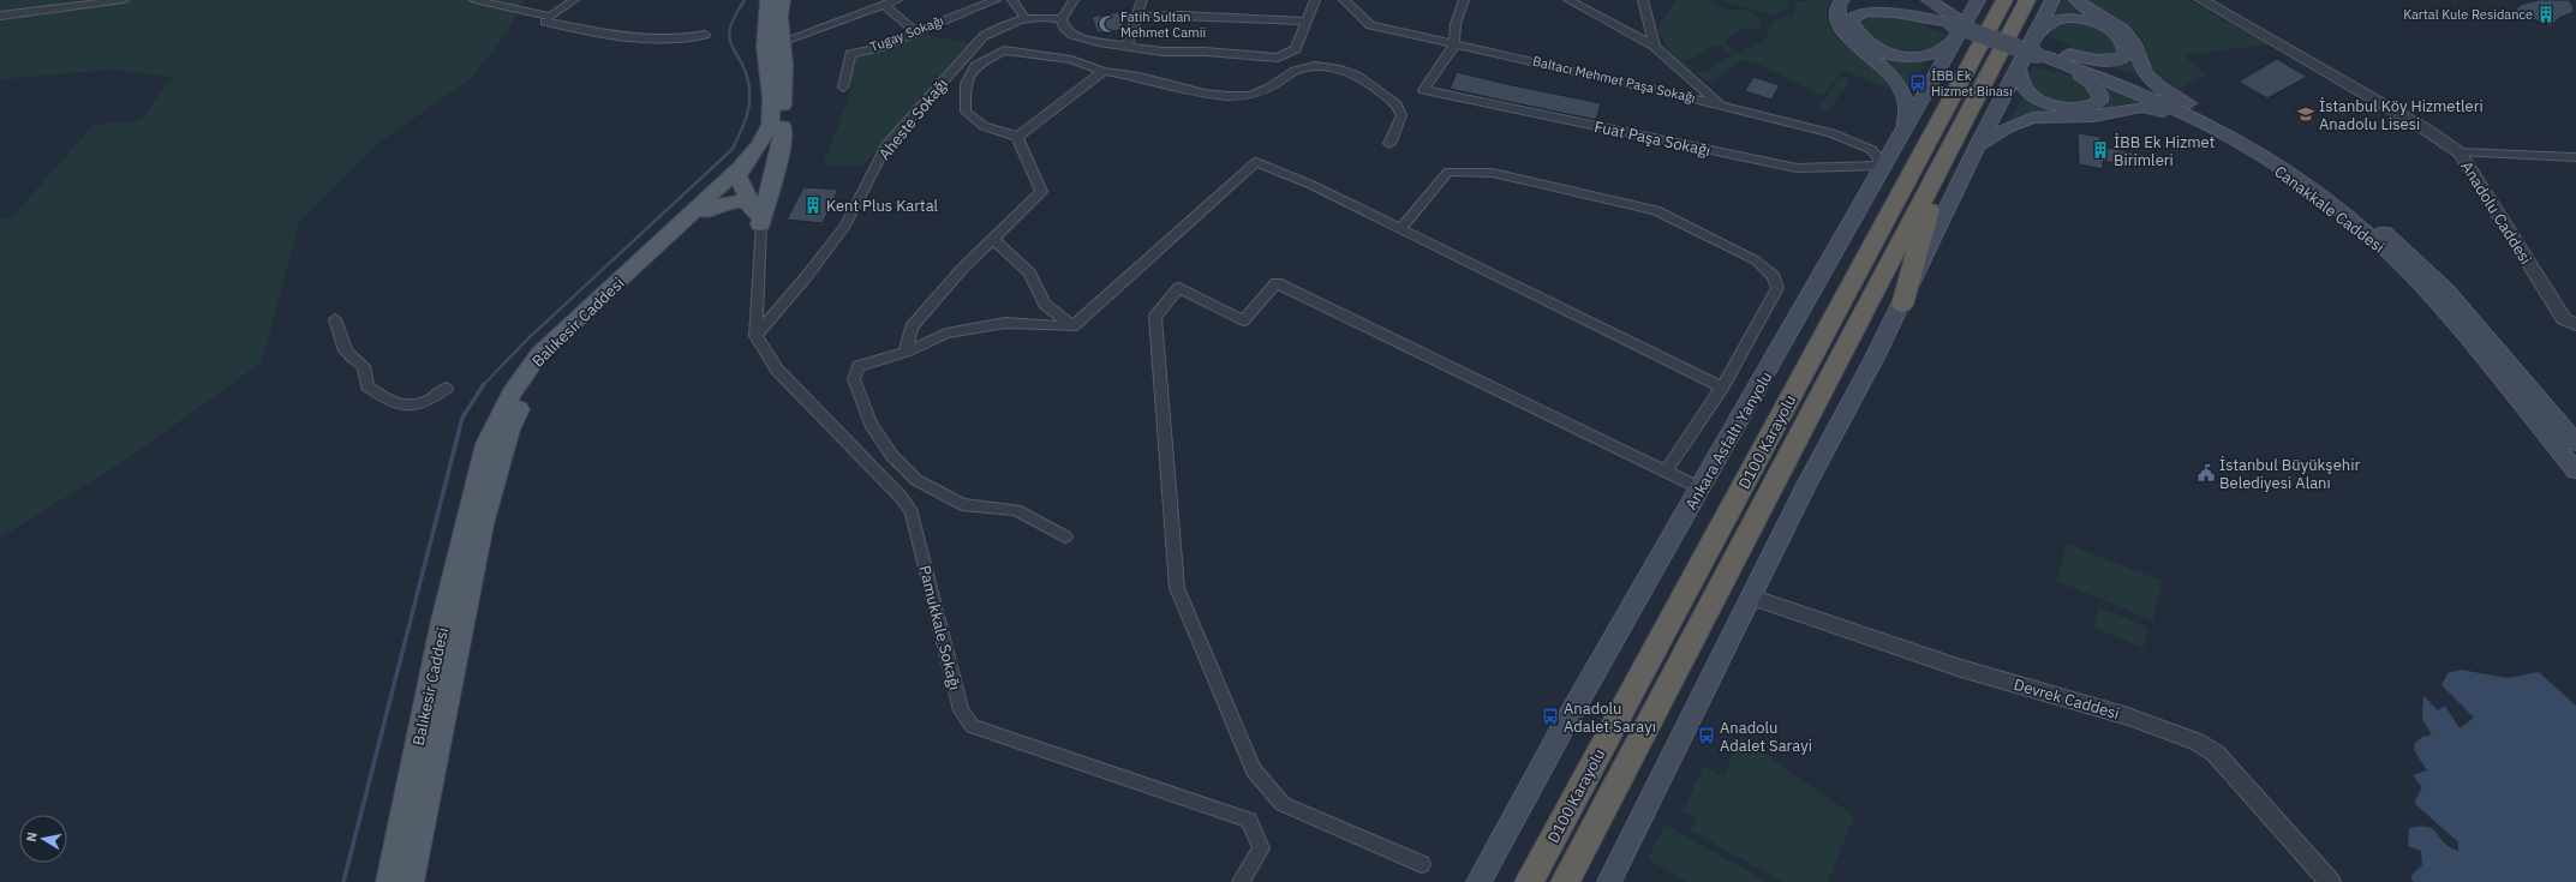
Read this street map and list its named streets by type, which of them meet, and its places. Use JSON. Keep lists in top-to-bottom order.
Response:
{
  "streets": {
    "highway": ["D100 Karayolu"],
    "main road": ["Canakkale Caddesi", "Balıkesir Caddesi", "Ankara Asfaltı Yanyolu"],
    "street": [
      "Tugay Sokağı",
      "Baltacı Mehmet Paşa Sokağı",
      "Aheste Sokağı",
      "Fuat Paşa Sokağı",
      "Anadolu Caddesi",
      "Pamukkale Sokağı",
      "Devrek Caddesi"
    ]
  },
  "crossings": [
    ["Baltacı Mehmet Paşa Sokağı", "Fuat Paşa Sokağı"],
    ["Baltacı Mehmet Paşa Sokağı", "Ankara Asfaltı Yanyolu"],
    ["Aheste Sokağı", "Pamukkale Sokağı"],
    ["Fuat Paşa Sokağı", "Ankara Asfaltı Yanyolu"]
  ],
  "places": {
    "building": ["Kartal Kule Residance", "İBB Ek Hizmet Birimleri", "Kent Plus Kartal"],
    "mosque": ["Fatih Sultan Mehmet Camii"],
    "bus stop": ["İBB Ek Hizmet Binası", "Anadolu Adalet Sarayı", "Anadolu Adalet Sarayi"],
    "school or university": ["İstanbul Köy Hizmetleri Anadolu Lisesi"],
    "public building": ["İstanbul Büyükşehir Belediyesi Alanı"]
  },
  "north": "left"
}
